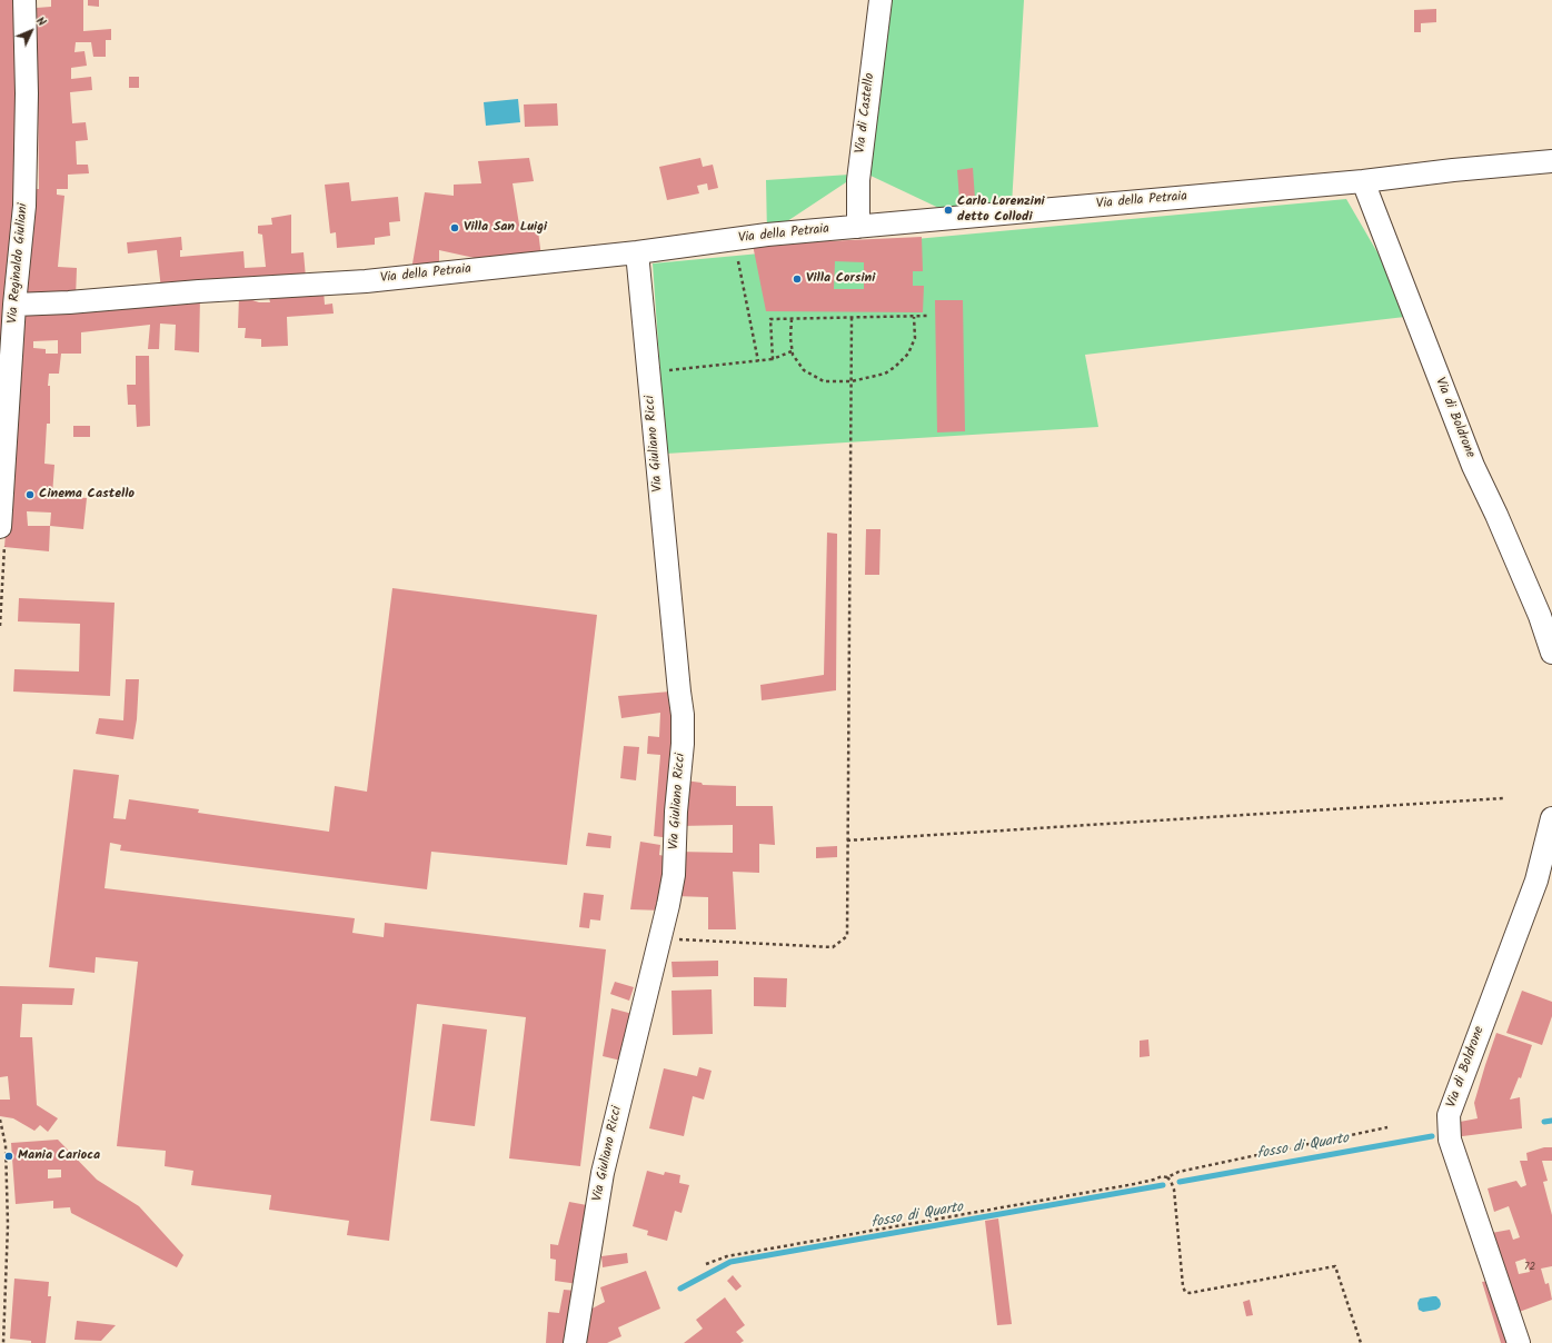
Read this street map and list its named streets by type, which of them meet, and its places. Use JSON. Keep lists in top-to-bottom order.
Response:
{
  "streets": {
    "street": [
      "Via di Castello",
      "Via della Petraia",
      "Via Reginaldo Giuliani",
      "Via di Boldrone",
      "Via Giuliano Ricci"
    ]
  },
  "crossings": [
    ["Via di Castello", "Via della Petraia"],
    ["Via della Petraia", "Via Reginaldo Giuliani"],
    ["Via della Petraia", "Via di Boldrone"],
    ["Via della Petraia", "Via Giuliano Ricci"]
  ],
  "water": ["fosso di Quarto"],
  "places": [
    "Carlo Lorenzini detto Collodi",
    "Villa San Luigi",
    "Villa Corsini",
    "Cinema Castello",
    "Mania Carioca"
  ],
  "house_numbers": ["72"],
  "north": "top right"
}
